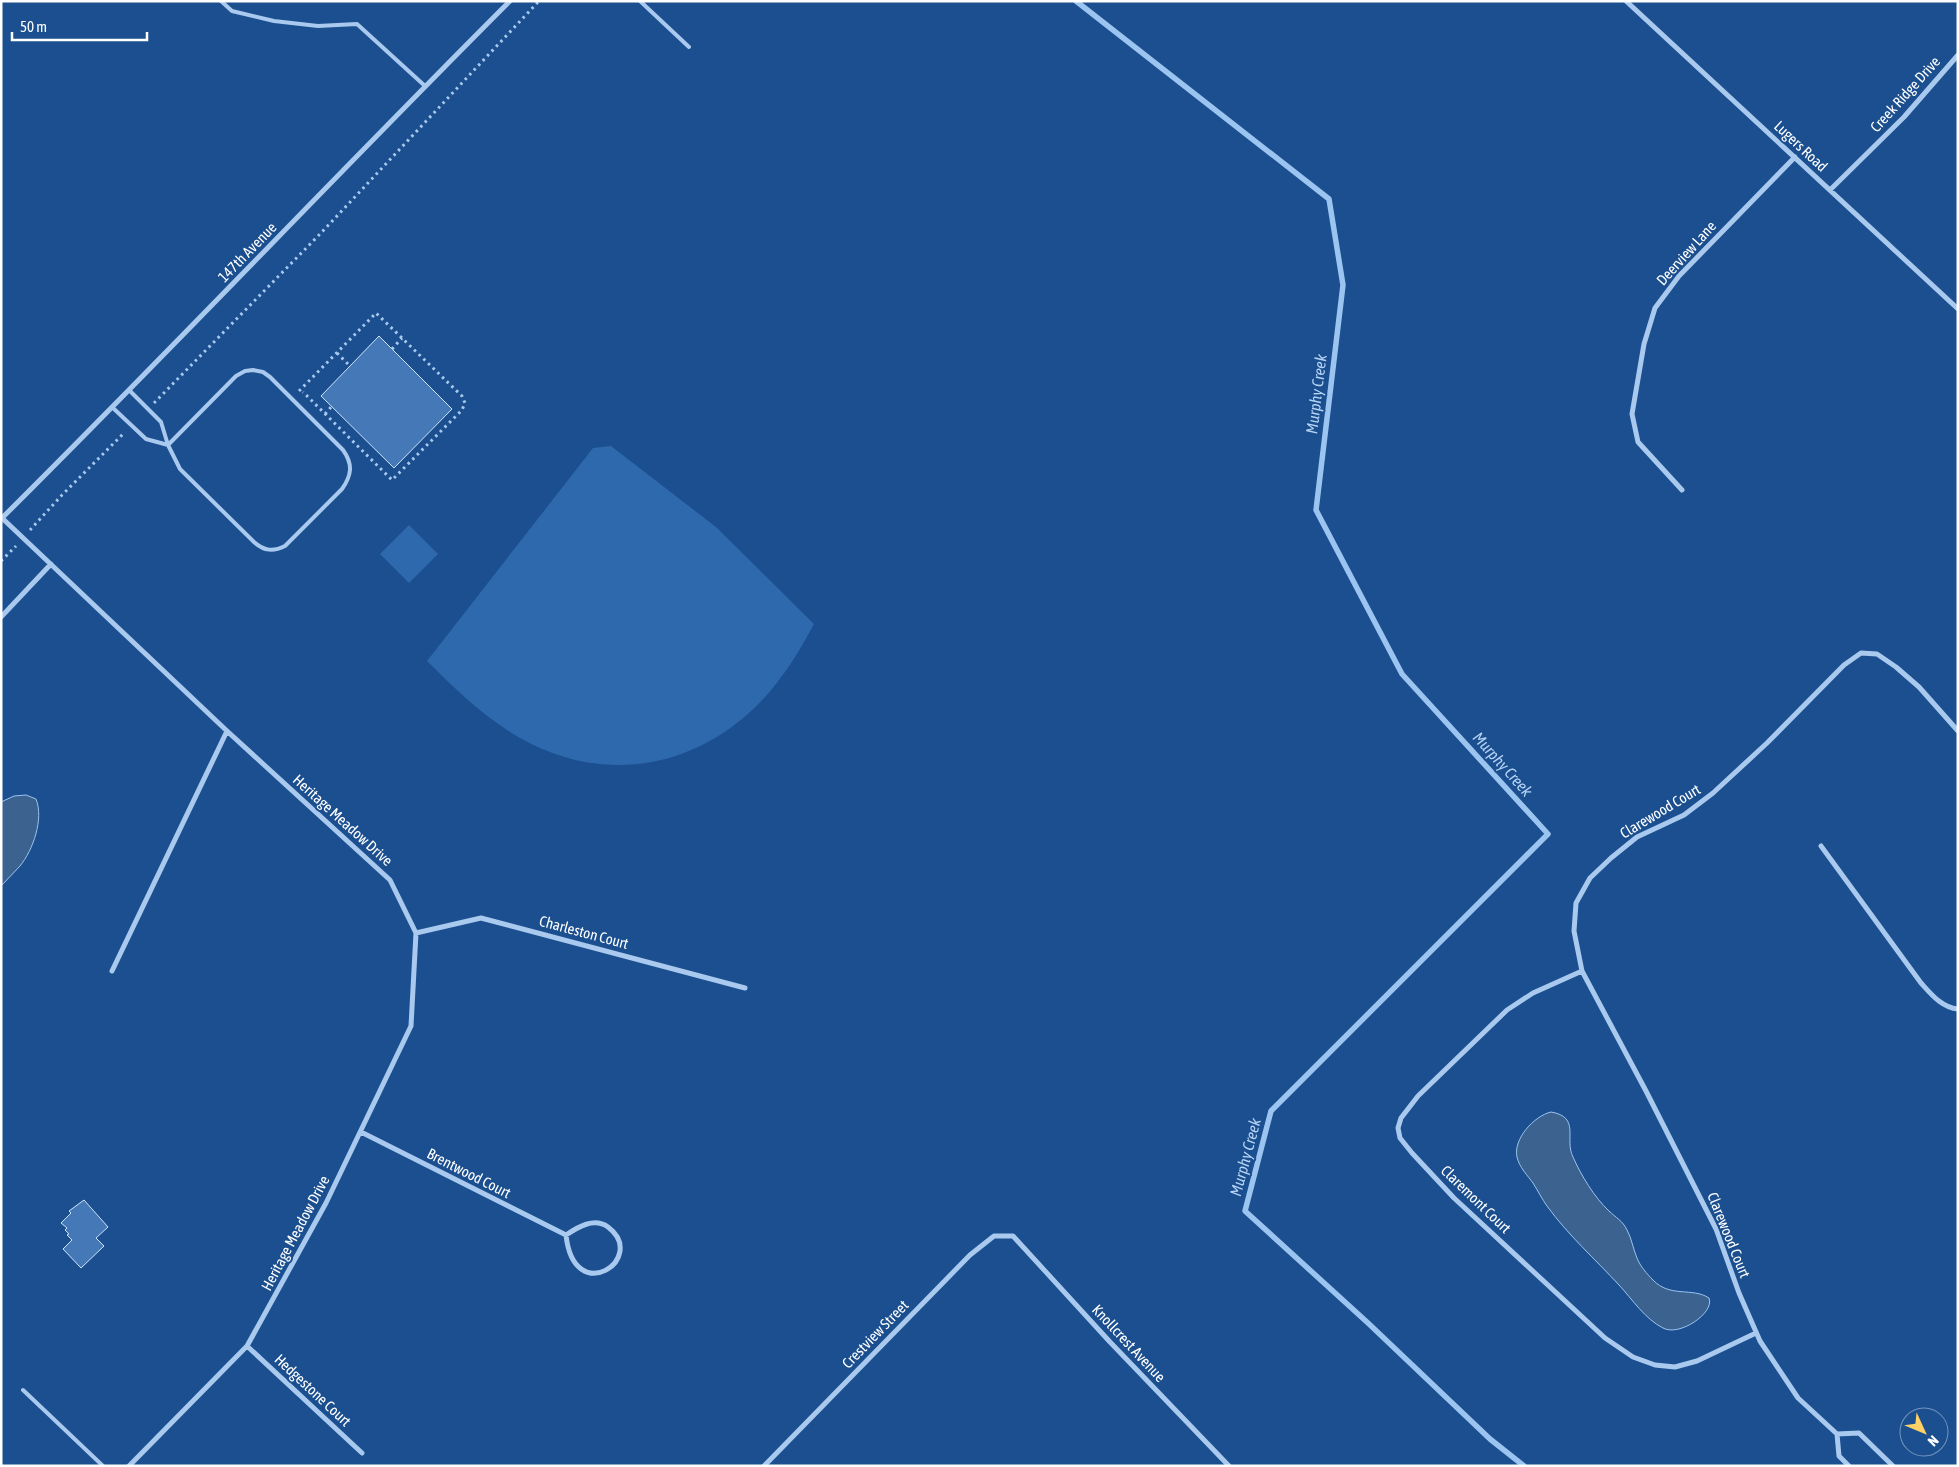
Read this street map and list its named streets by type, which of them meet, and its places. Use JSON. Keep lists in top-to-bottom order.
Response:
{
  "streets": {
    "street": [
      "Creek Ridge Drive",
      "Lugers Road",
      "147th Avenue",
      "Deerview Lane",
      "Clarewood Court",
      "Heritage Meadow Drive",
      "Charleston Court",
      "Brentwood Court",
      "Claremont Court",
      "Crestview Street",
      "Knollcrest Avenue",
      "Hedgestone Court"
    ]
  },
  "crossings": [
    ["Creek Ridge Drive", "Lugers Road"],
    ["Lugers Road", "Deerview Lane"],
    ["147th Avenue", "Heritage Meadow Drive"],
    ["Clarewood Court", "Claremont Court"],
    ["Heritage Meadow Drive", "Charleston Court"],
    ["Heritage Meadow Drive", "Brentwood Court"],
    ["Heritage Meadow Drive", "Hedgestone Court"],
    ["Crestview Street", "Knollcrest Avenue"]
  ],
  "water": ["Murphy Creek"],
  "scale_bar": "50 m",
  "north": "bottom right"
}
